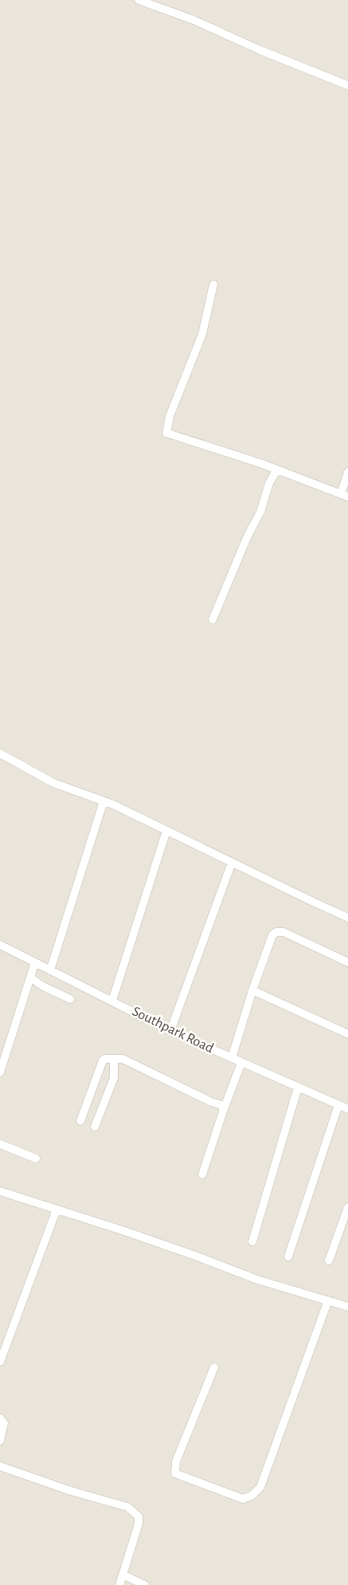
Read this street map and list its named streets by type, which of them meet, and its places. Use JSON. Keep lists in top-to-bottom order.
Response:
{
  "streets": {
    "street": ["Southpark Road"]
  }
}
